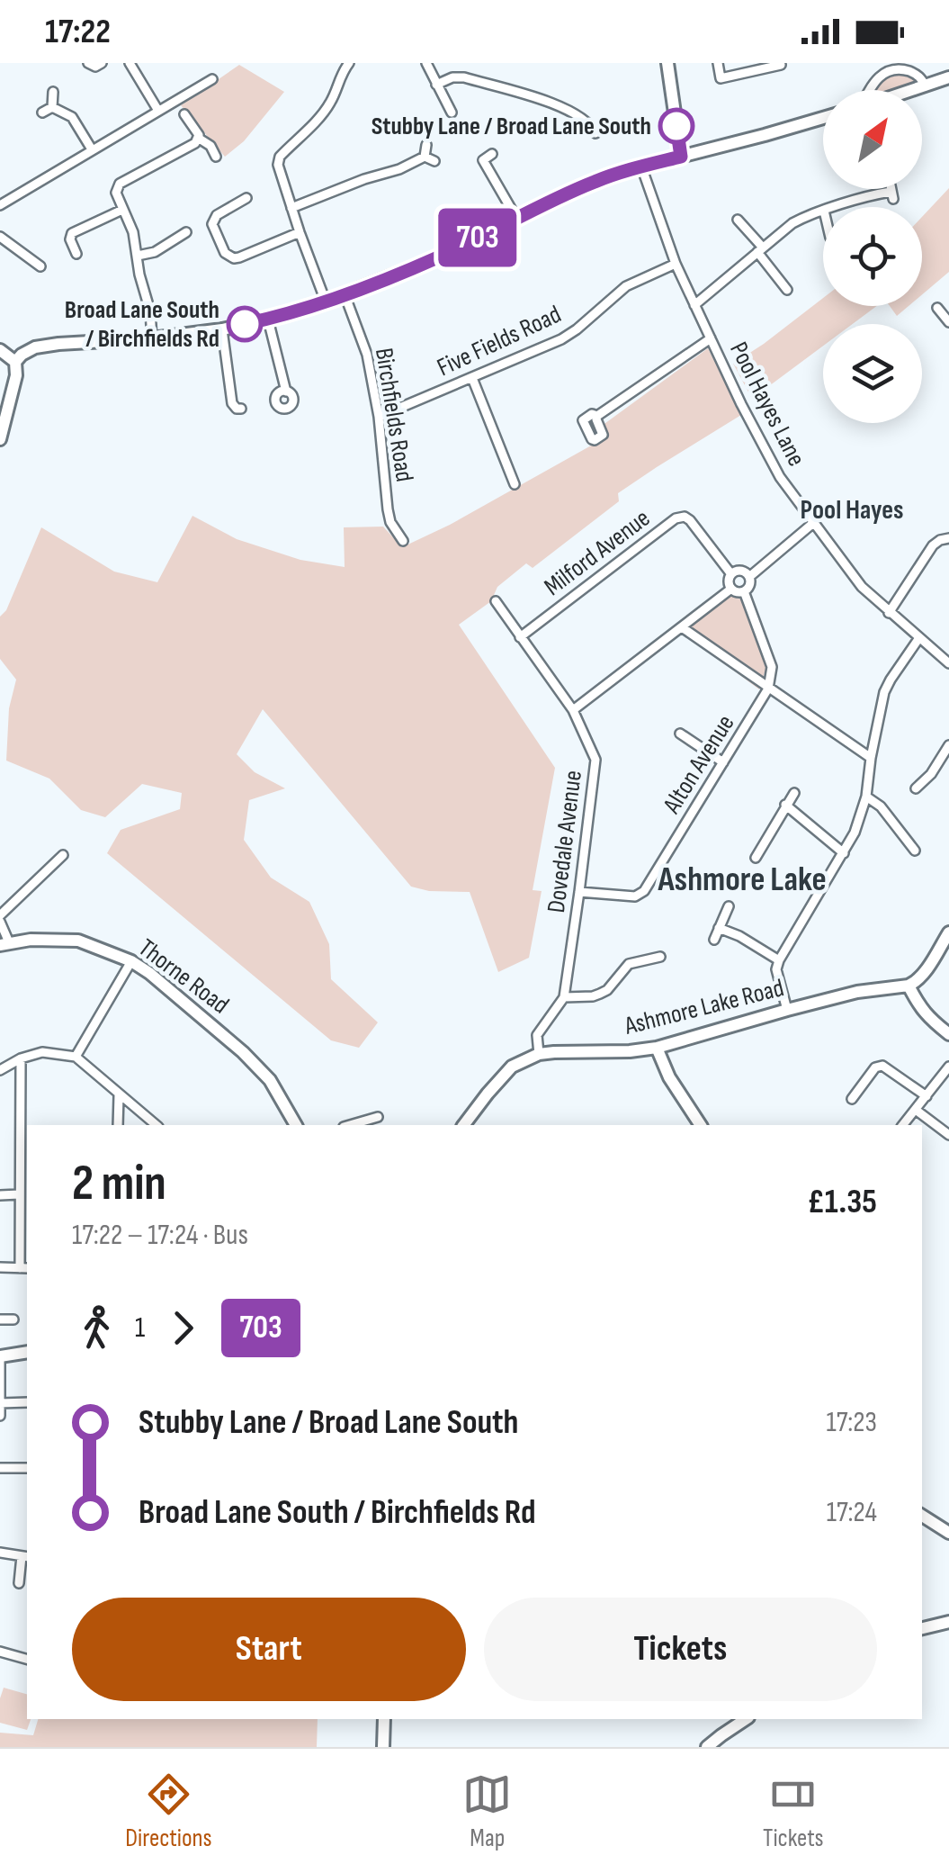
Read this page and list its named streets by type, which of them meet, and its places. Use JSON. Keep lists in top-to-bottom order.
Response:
{
  "streets": {
    "street": [
      "Five Fields Road",
      "Pool Hayes Lane",
      "Birchfields Road",
      "Milford Avenue",
      "Alton Avenue",
      "Dovedale Avenue",
      "Thorne Road",
      "Ashmore Lake Road"
    ]
  },
  "crossings": [
    ["Five Fields Road", "Pool Hayes Lane"],
    ["Five Fields Road", "Birchfields Road"],
    ["Milford Avenue", "Dovedale Avenue"],
    ["Alton Avenue", "Dovedale Avenue"],
    ["Dovedale Avenue", "Ashmore Lake Road"]
  ],
  "districts": ["Pool Hayes", "Ashmore Lake"],
  "places": ["Stubby Lane / Broad Lane South", "Broad Lane South / Birchfields Rd"],
  "lines": ["bus line 703"],
  "north": "top right",
  "page": {
    "status": "17:22",
    "on_map": "703",
    "heading": ["2 min", "17:22 – 17:24 · Bus", "£1.35"],
    "legs": ["1", "703"],
    "list": [
      {
        "name": "Stubby Lane / Broad Lane South",
        "value": "17:23"
      },
      {
        "name": "Broad Lane South / Birchfields Rd",
        "value": "17:24"
      }
    ],
    "buttons": ["Start", "Tickets"],
    "tabs": ["Directions", "Map", "Tickets"]
  }
}
